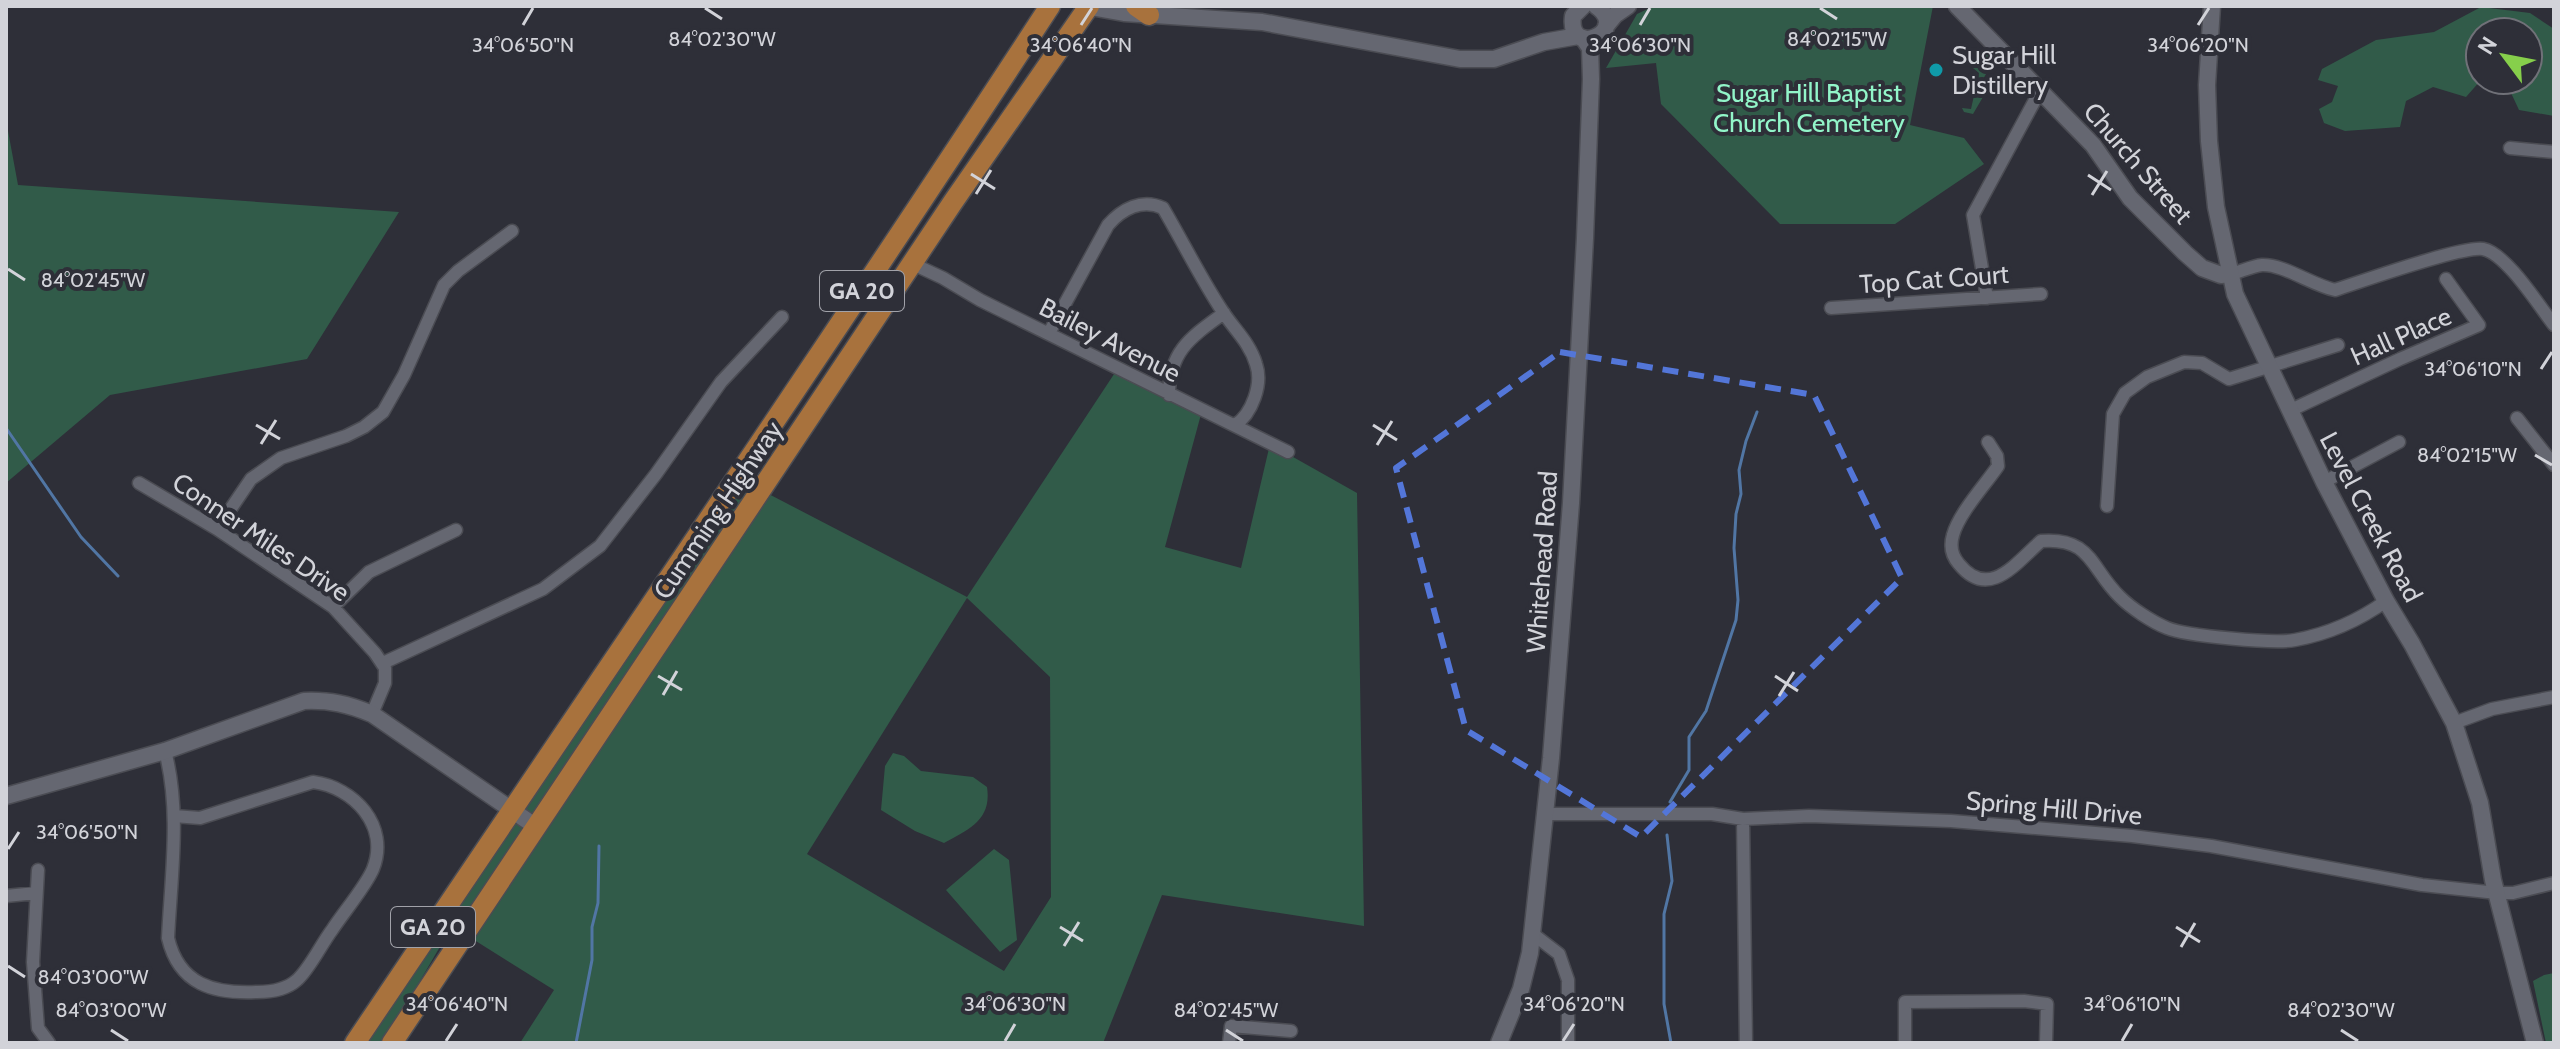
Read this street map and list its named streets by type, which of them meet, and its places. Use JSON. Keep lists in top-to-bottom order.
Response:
{
  "streets": {
    "highway": ["GA 20", "Cumming Highway"],
    "street": [
      "Church Street",
      "Top Cat Court",
      "Hall Place",
      "Bailey Avenue",
      "Level Creek Road",
      "Conner Miles Drive",
      "Whitehead Road",
      "Spring Hill Drive"
    ]
  },
  "crossings": [
    ["Church Street", "Level Creek Road"],
    ["Hall Place", "Level Creek Road"],
    ["Bailey Avenue", "Cumming Highway"],
    ["Level Creek Road", "Spring Hill Drive"],
    ["Whitehead Road", "Spring Hill Drive"]
  ],
  "parks": ["Sugar Hill Baptist Church Cemetery"],
  "places": ["Sugar Hill Distillery"],
  "north": "top left",
  "coordinates": [
    "84°02'30\"W",
    "84°02'15\"W",
    "34°06'50\"N",
    "34°06'40\"N",
    "34°06'30\"N",
    "34°06'20\"N",
    "84°02'45\"W",
    "34°06'10\"N",
    "84°03'00\"W"
  ]
}
